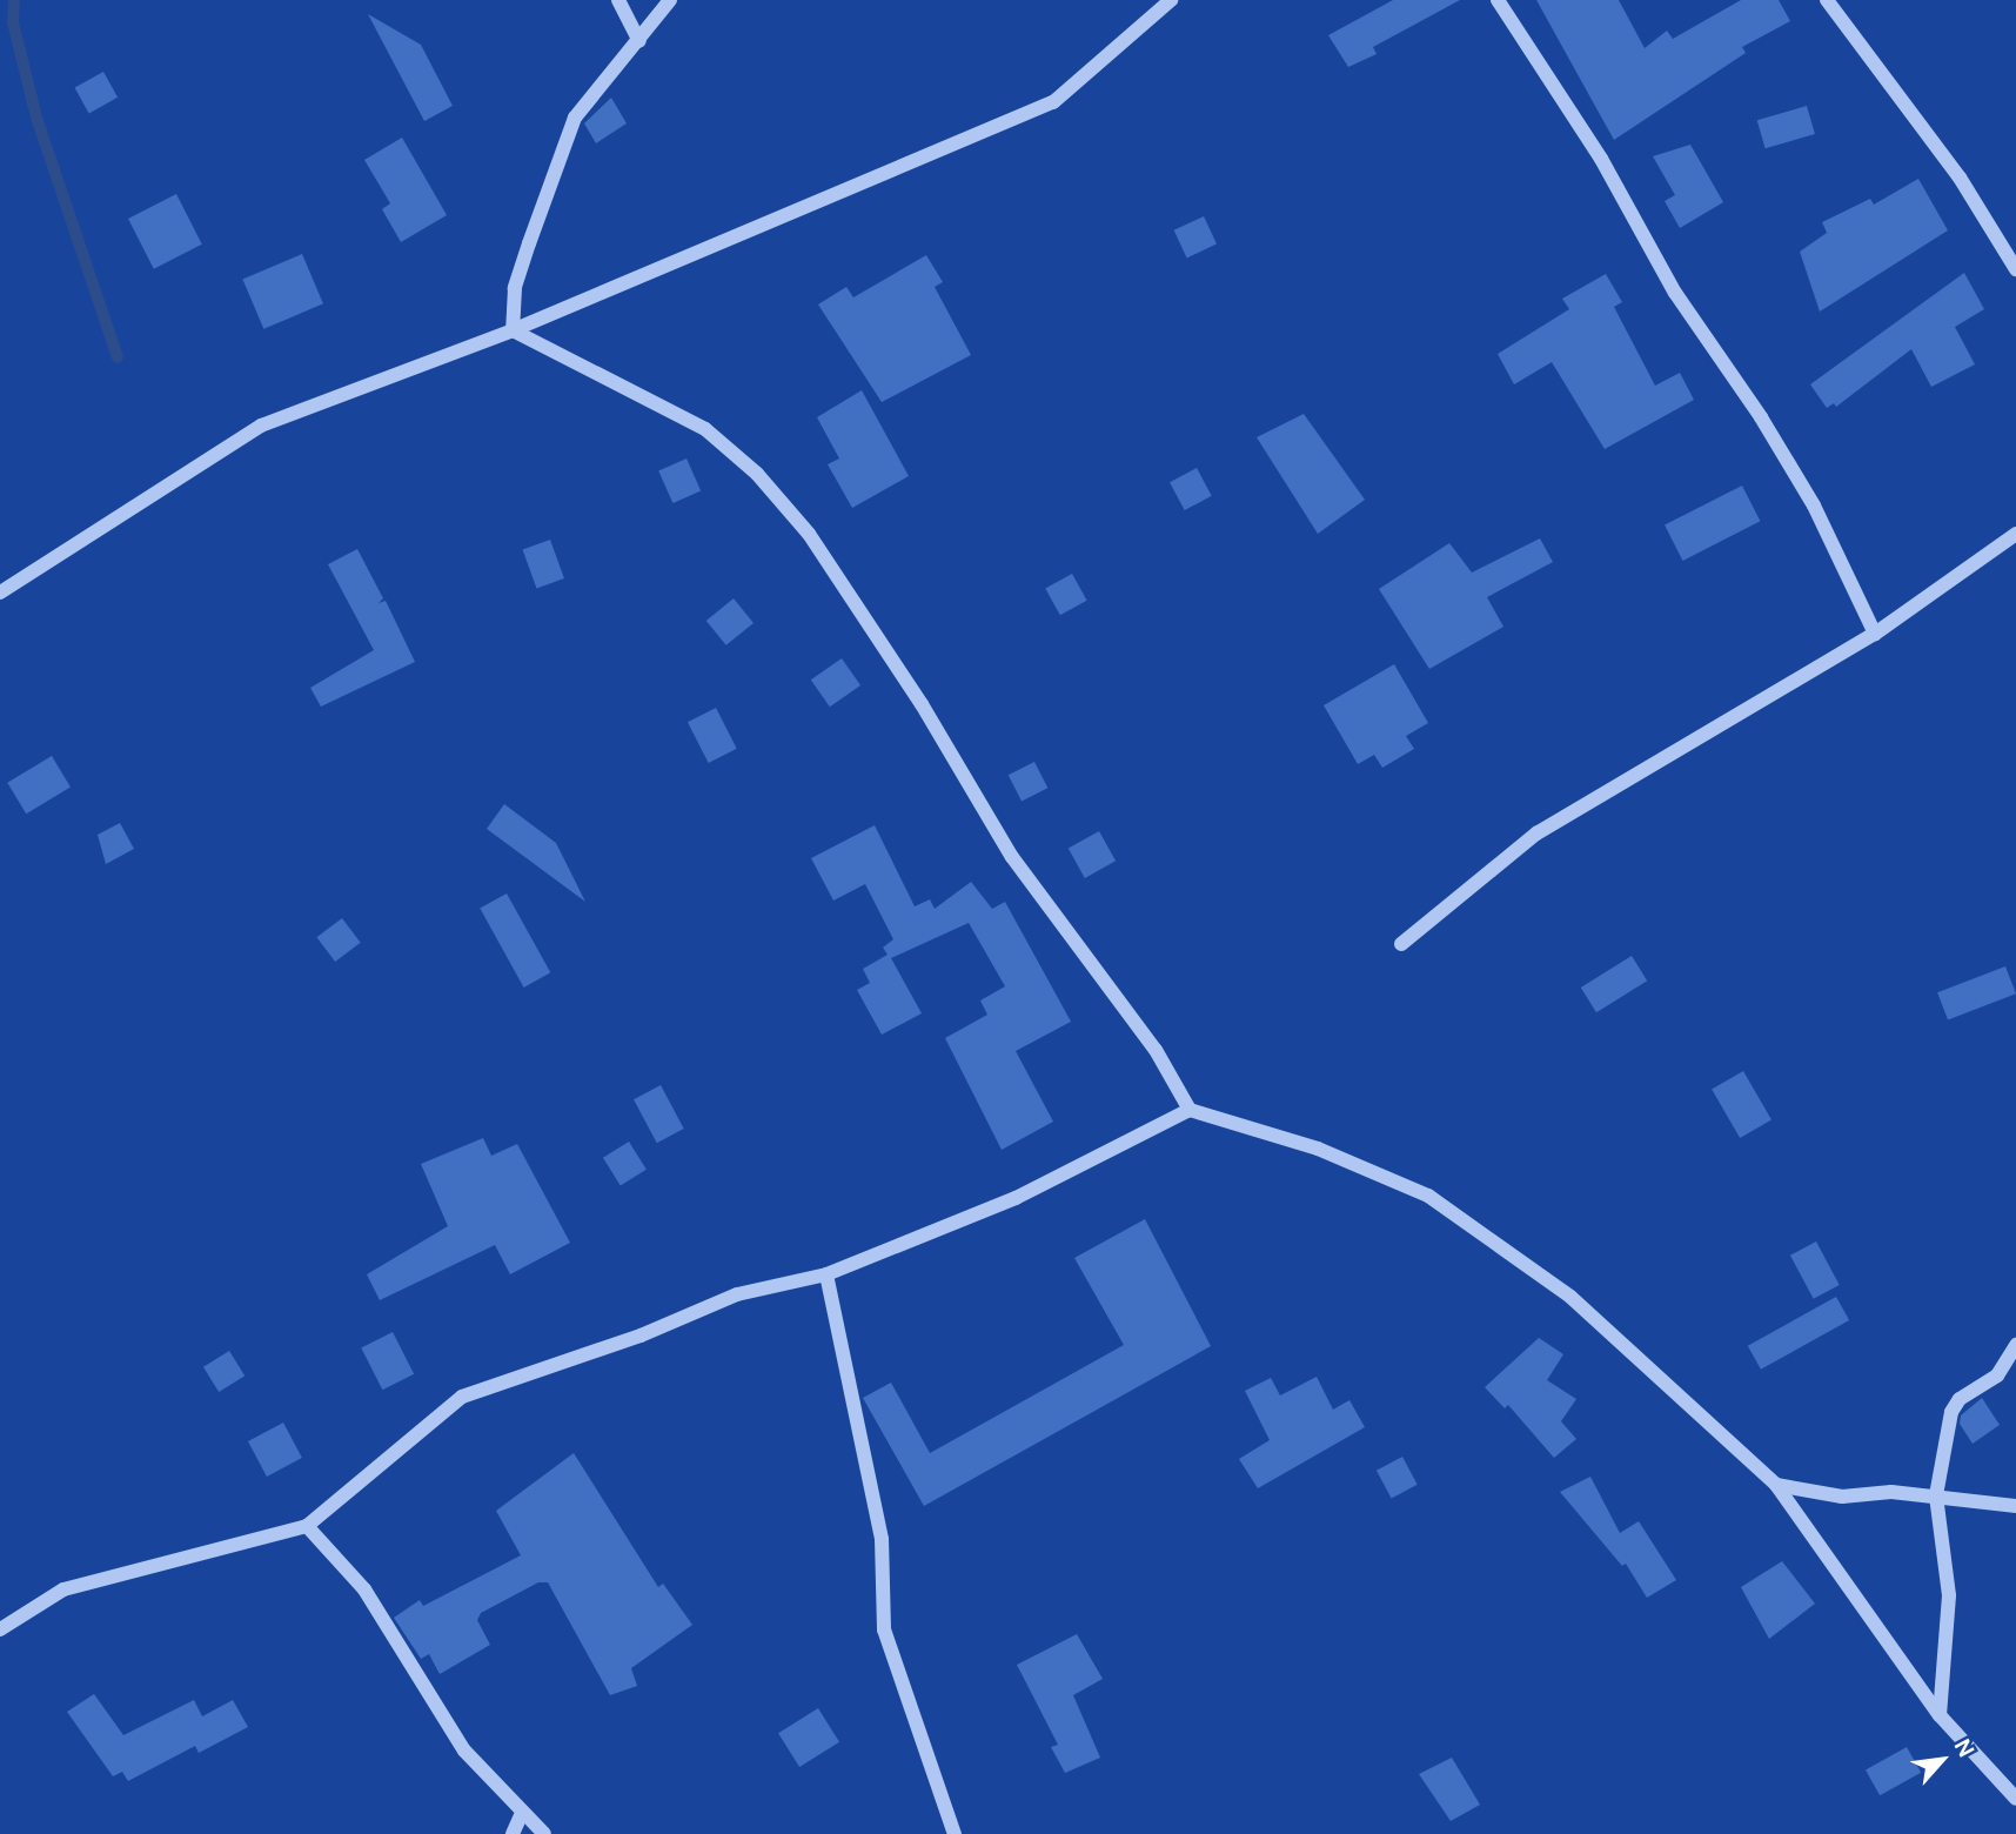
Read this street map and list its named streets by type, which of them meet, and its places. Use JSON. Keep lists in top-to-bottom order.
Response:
{
  "north": "top right"
}
